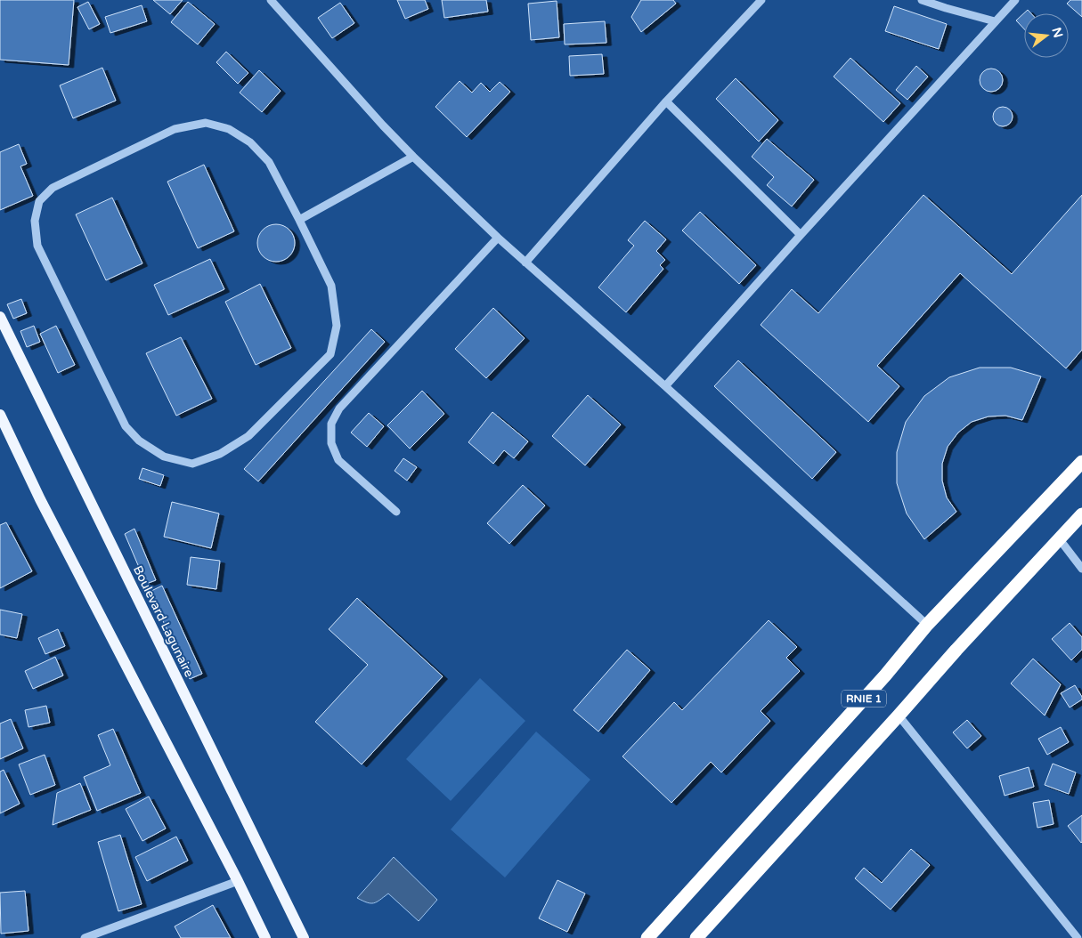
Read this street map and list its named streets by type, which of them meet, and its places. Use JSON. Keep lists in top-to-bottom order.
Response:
{
  "streets": {
    "highway": ["RNIE 1"],
    "main road": ["Boulevard Lagunaire"]
  },
  "north": "right"
}
